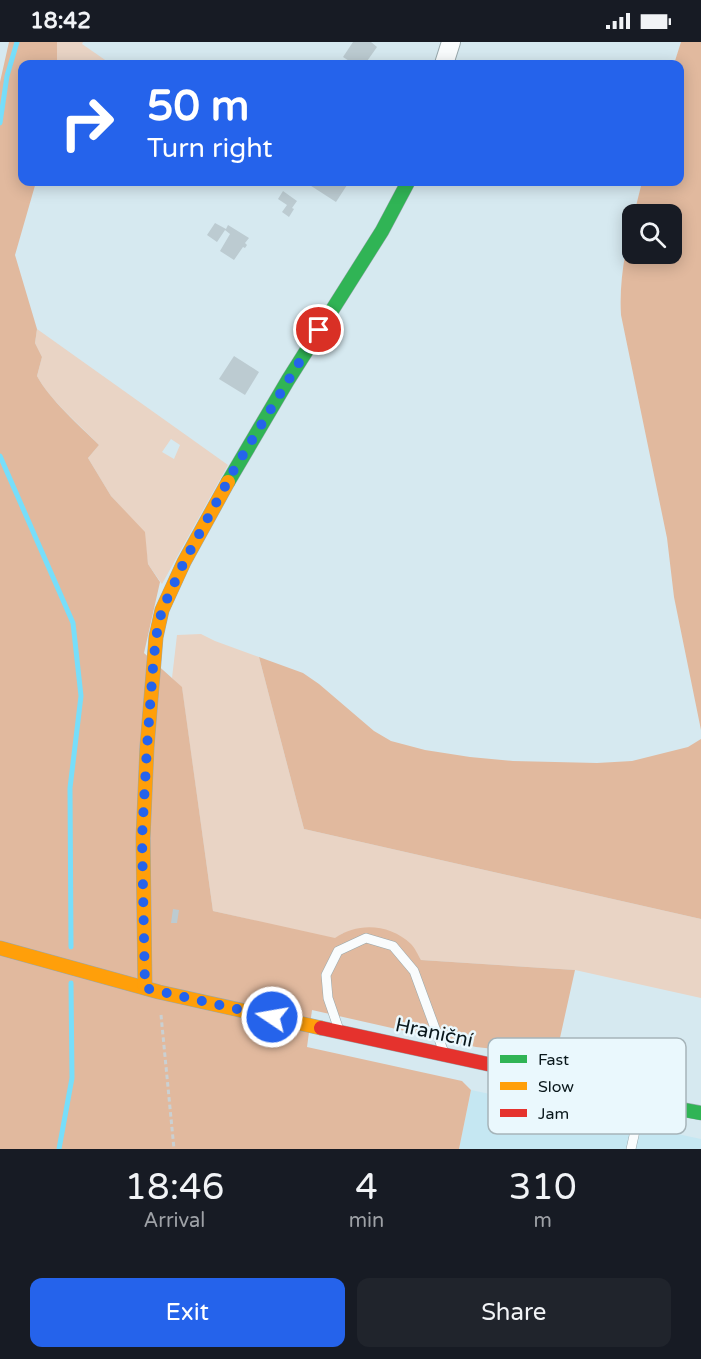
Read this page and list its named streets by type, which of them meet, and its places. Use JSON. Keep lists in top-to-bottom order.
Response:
{
  "streets": {
    "street": ["Hraniční"]
  },
  "legend": ["Fast", "Slow", "Jam"],
  "page": {
    "status": "18:42",
    "turn": ["50 m", "Turn right"],
    "eta": [
      "18:46",
      "Arrival",
      "4",
      "min",
      "310",
      "m"
    ],
    "buttons": ["Exit", "Share"]
  }
}
